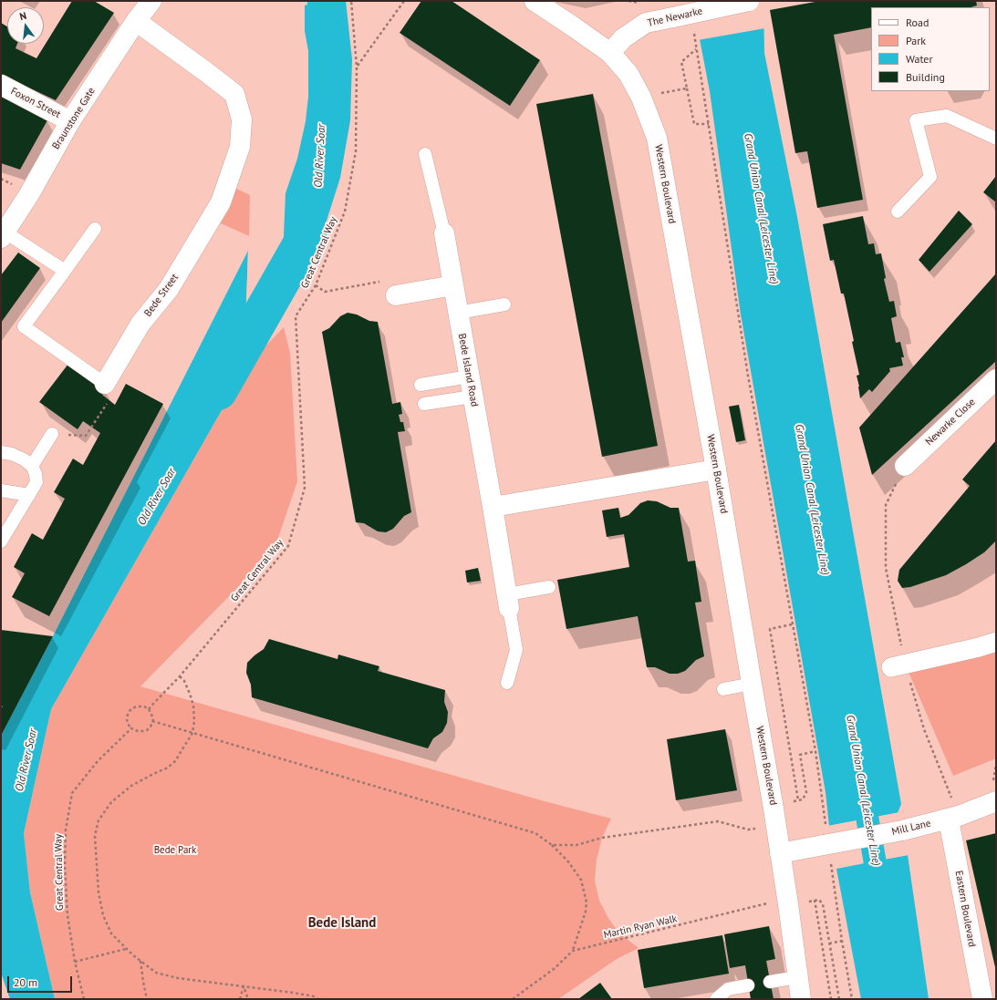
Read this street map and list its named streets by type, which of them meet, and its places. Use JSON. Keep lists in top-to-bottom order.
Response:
{
  "streets": {
    "street": [
      "The Newarke",
      "Foxon Street",
      "Braunstone Gate",
      "Western Boulevard",
      "Bede Street",
      "Bede Island Road",
      "Newarke Close",
      "Mill Lane",
      "Eastern Boulevard"
    ],
    "path": ["Great Central Way", "Martin Ryan Walk"]
  },
  "crossings": [
    ["The Newarke", "Western Boulevard"],
    ["Foxon Street", "Braunstone Gate"],
    ["Braunstone Gate", "Bede Street"],
    ["Western Boulevard", "Mill Lane"],
    ["Western Boulevard", "Martin Ryan Walk"],
    ["Mill Lane", "Eastern Boulevard"]
  ],
  "districts": ["Bede Island"],
  "water": ["Old River Soar", "Grand Union Canal (Leicester Line)"],
  "parks": ["Bede Park"],
  "legend": [
    "Road",
    "Park",
    "Water",
    "Building"
  ],
  "scale_bar": "20 m",
  "north": "top"
}
